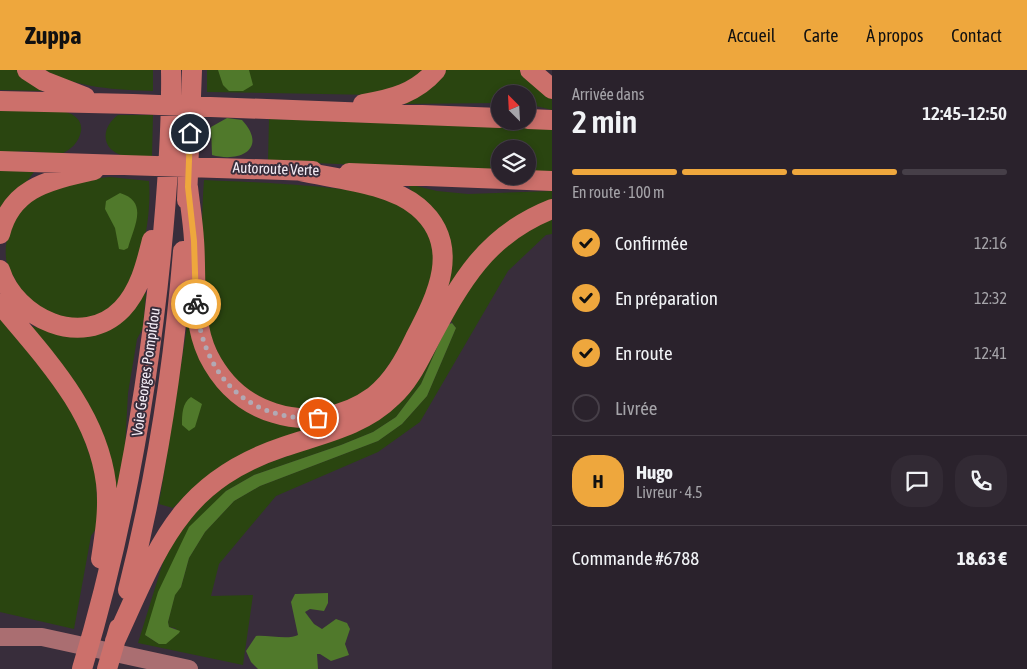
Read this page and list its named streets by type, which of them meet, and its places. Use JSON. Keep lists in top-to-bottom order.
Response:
{
  "streets": {
    "highway": ["Autoroute Verte", "Voie Georges Pompidou"]
  },
  "north": "top left",
  "page": {
    "header": "Zuppa",
    "nav": [
      "Accueil",
      "Carte",
      "À propos",
      "Contact"
    ],
    "heading": ["2 min", "Arrivée dans", "12:45–12:50"],
    "panel": [
      "Hugo",
      "Livreur · 4.5",
      "Commande #6788",
      "18.63 €"
    ],
    "bar": "En route · 100 m",
    "list": [
      ["Confirmée", "12:16"],
      ["En préparation", "12:32"],
      ["En route", "12:41"],
      "Livrée"
    ],
    "round": "H"
  }
}
